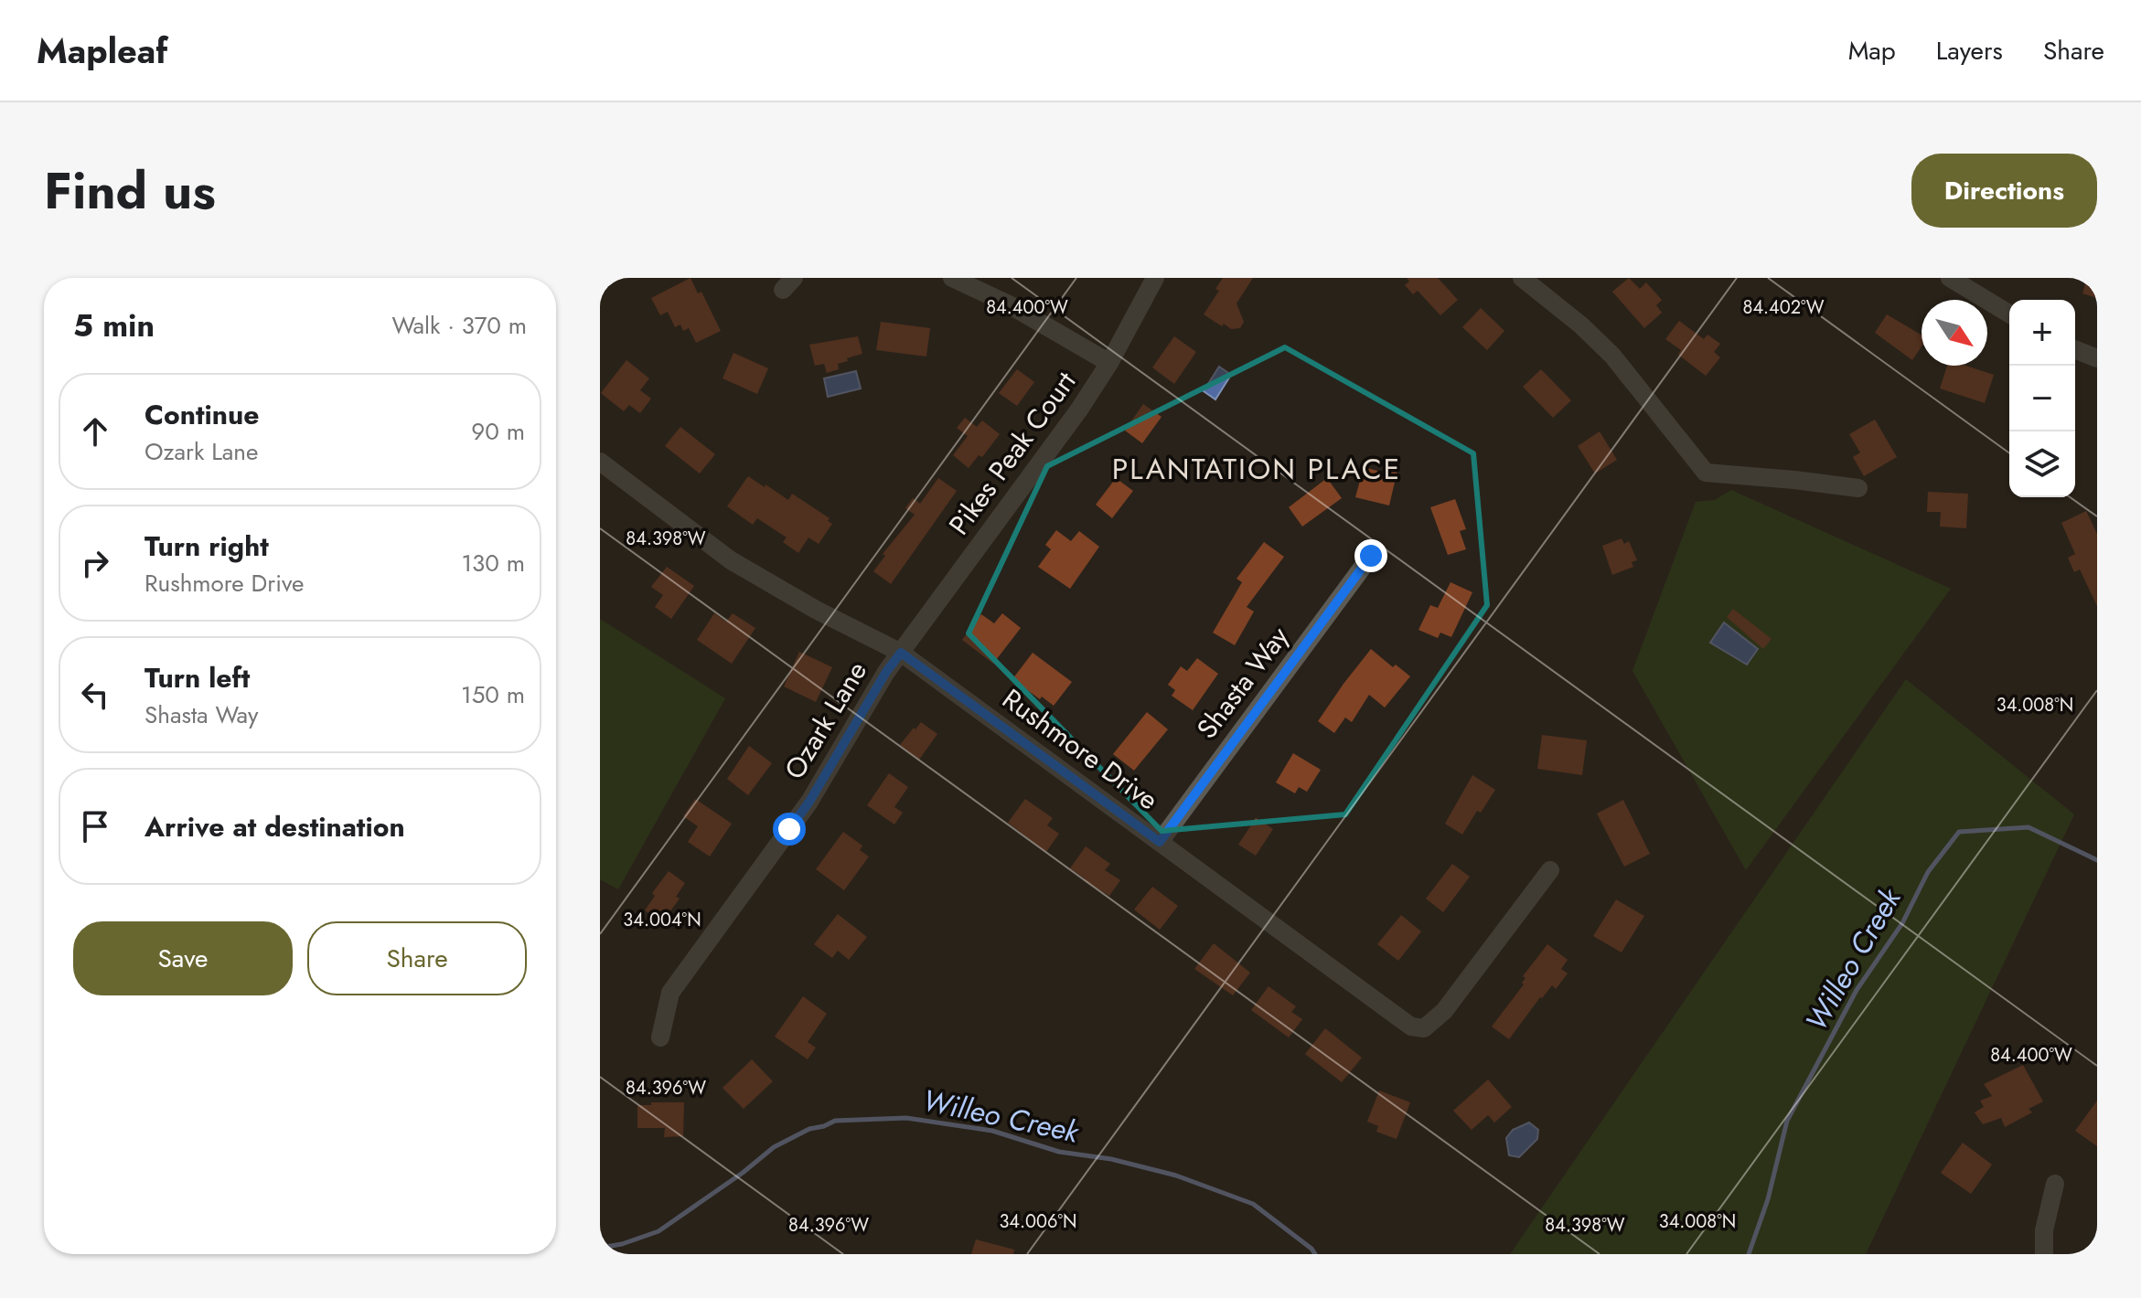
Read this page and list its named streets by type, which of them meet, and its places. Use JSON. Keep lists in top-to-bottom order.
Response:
{
  "streets": {
    "street": [
      "Pikes Peak Court",
      "Shasta Way",
      "Ozark Lane",
      "Rushmore Drive"
    ]
  },
  "crossings": [
    ["Pikes Peak Court", "Ozark Lane"],
    ["Pikes Peak Court", "Rushmore Drive"],
    ["Shasta Way", "Rushmore Drive"],
    ["Ozark Lane", "Rushmore Drive"]
  ],
  "districts": ["PLANTATION PLACE"],
  "water": ["Willeo Creek"],
  "north": "bottom right",
  "page": {
    "header": "Mapleaf",
    "nav": ["Map", "Layers", "Share"],
    "title": "Find us",
    "buttons": [
      "Directions",
      ["Save", "Share"]
    ],
    "heading": ["5 min", "Walk · 370 m"],
    "map_buttons": ["+", "−"],
    "list": [
      ["Continue", "Ozark Lane", "90 m"],
      ["Turn right", "Rushmore Drive", "130 m"],
      ["Turn left", "Shasta Way", "150 m"],
      "Arrive at destination"
    ]
  },
  "coordinates": [
    "84.400°W",
    "84.402°W",
    "84.398°W",
    "34.008°N",
    "34.004°N",
    "84.396°W",
    "34.006°N"
  ]
}
